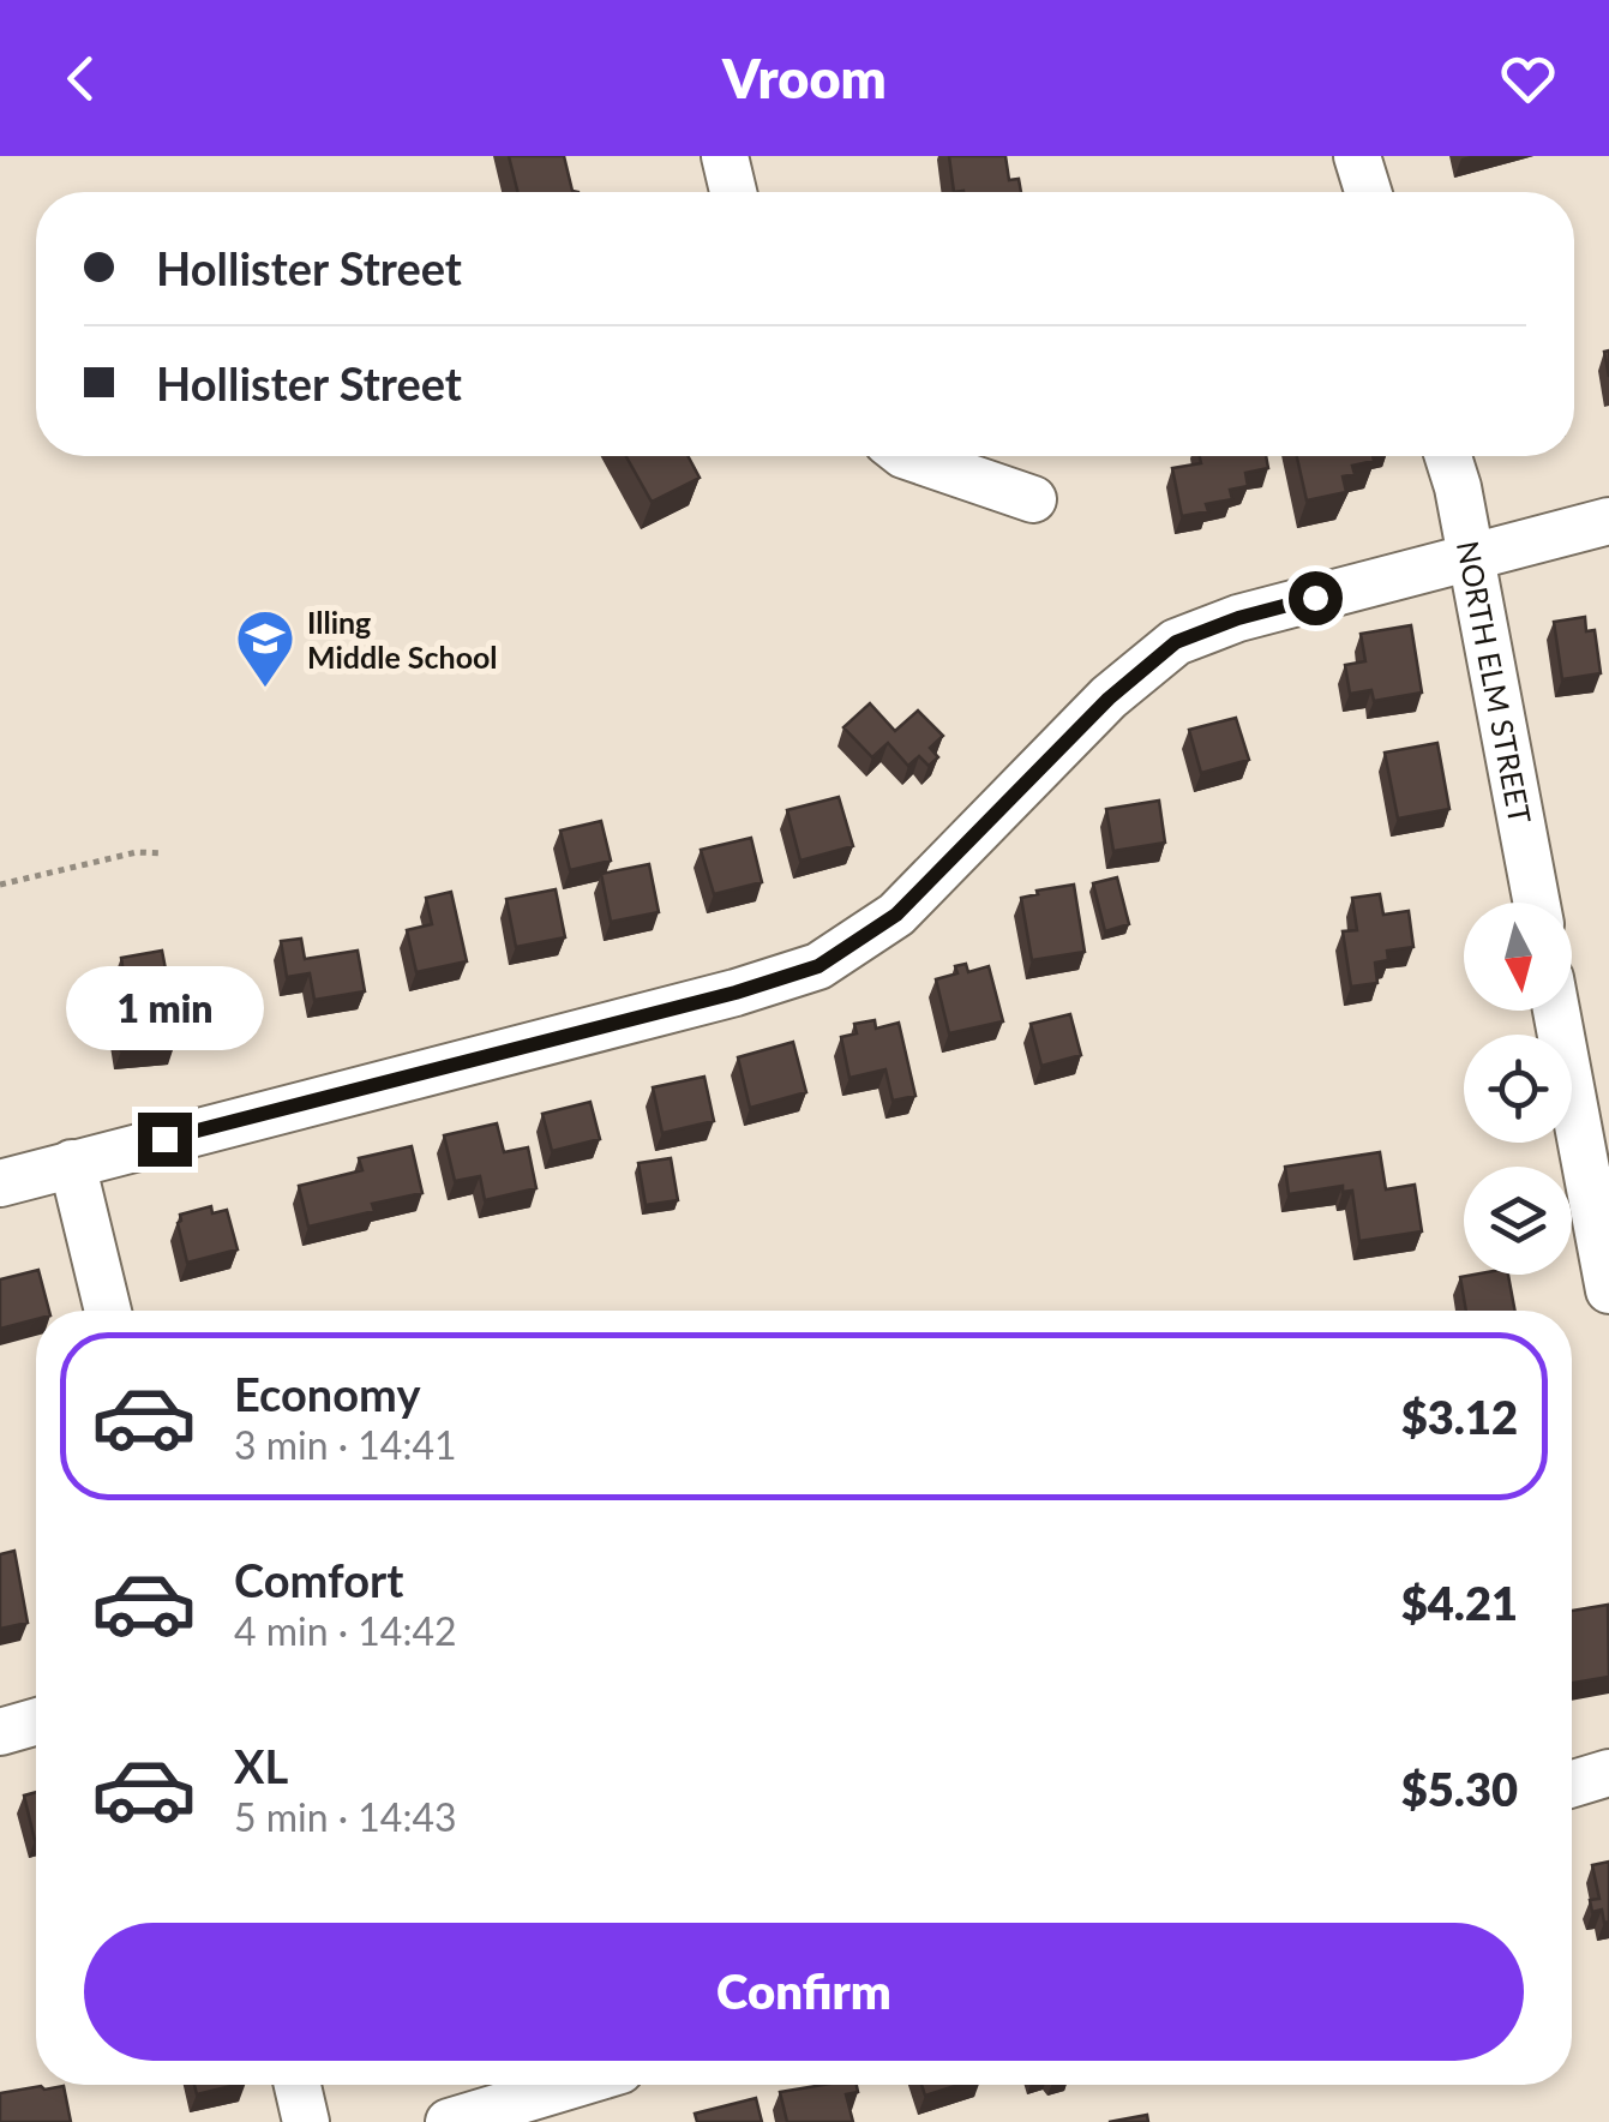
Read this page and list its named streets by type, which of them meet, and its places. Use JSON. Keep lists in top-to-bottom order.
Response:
{
  "streets": {
    "street": ["NORTH ELM STREET"]
  },
  "places": {
    "school or university": ["Illing Middle School"]
  },
  "north": "bottom",
  "page": {
    "header": "Vroom",
    "banner": ["Hollister Street", "Hollister Street"],
    "bubble": "1 min",
    "list": [
      {
        "name": "Economy",
        "note": "3 min · 14:41",
        "value": "$3.12"
      },
      {
        "name": "Comfort",
        "note": "4 min · 14:42",
        "value": "$4.21"
      },
      {
        "name": "XL",
        "note": "5 min · 14:43",
        "value": "$5.30"
      }
    ],
    "buttons": "Confirm"
  }
}
